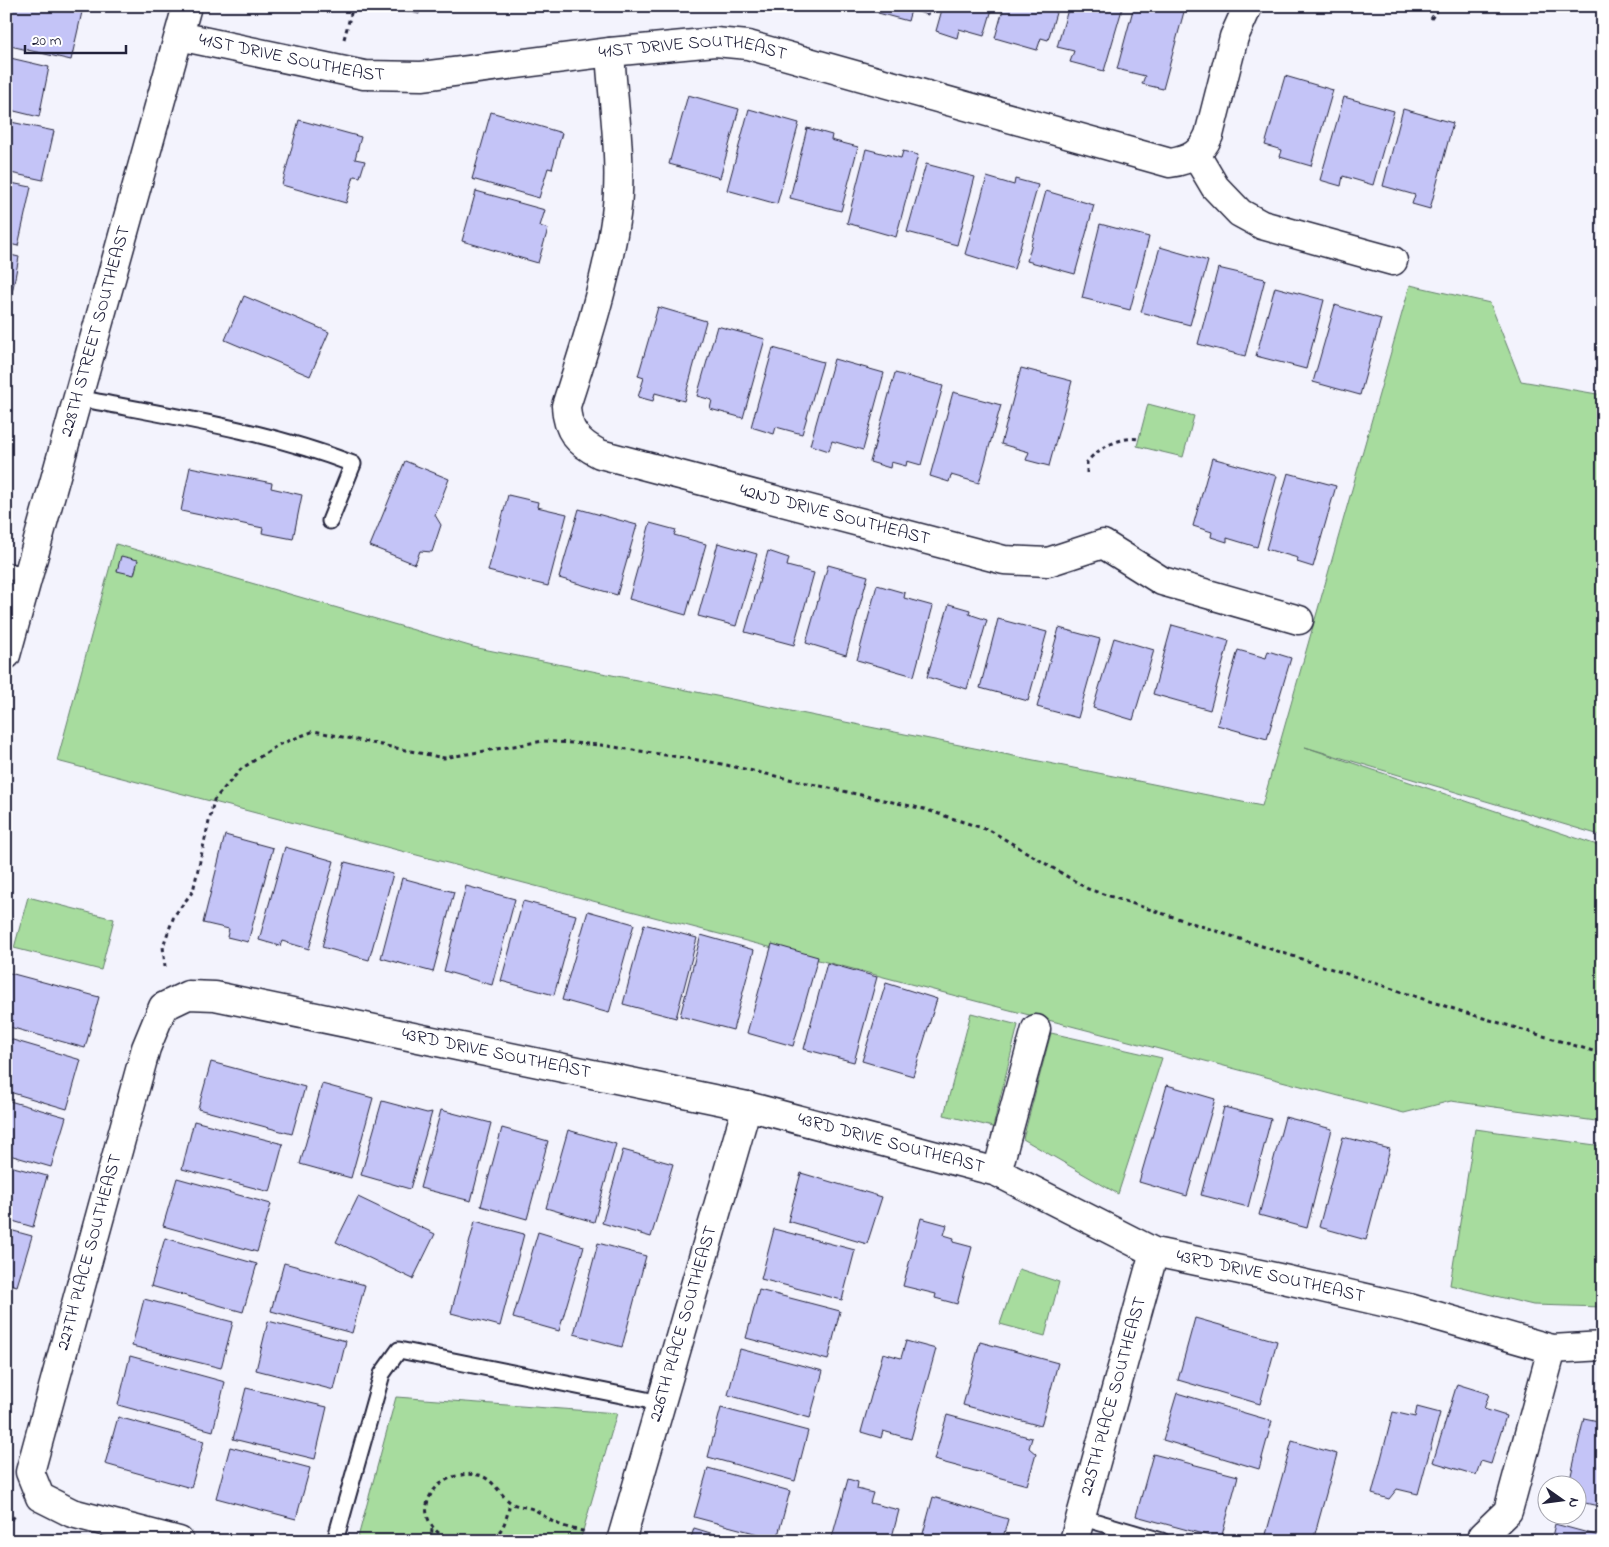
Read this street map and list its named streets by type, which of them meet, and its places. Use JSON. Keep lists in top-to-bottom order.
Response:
{
  "streets": {
    "street": [
      "41ST DRIVE SOUTHEAST",
      "228TH STREET SOUTHEAST",
      "42ND DRIVE SOUTHEAST",
      "43RD DRIVE SOUTHEAST",
      "227TH PLACE SOUTHEAST",
      "226TH PLACE SOUTHEAST",
      "225TH PLACE SOUTHEAST"
    ]
  },
  "crossings": [
    ["41ST DRIVE SOUTHEAST", "228TH STREET SOUTHEAST"],
    ["41ST DRIVE SOUTHEAST", "42ND DRIVE SOUTHEAST"],
    ["43RD DRIVE SOUTHEAST", "227TH PLACE SOUTHEAST"],
    ["43RD DRIVE SOUTHEAST", "226TH PLACE SOUTHEAST"],
    ["43RD DRIVE SOUTHEAST", "225TH PLACE SOUTHEAST"]
  ],
  "scale_bar": "20 m",
  "north": "right"
}
